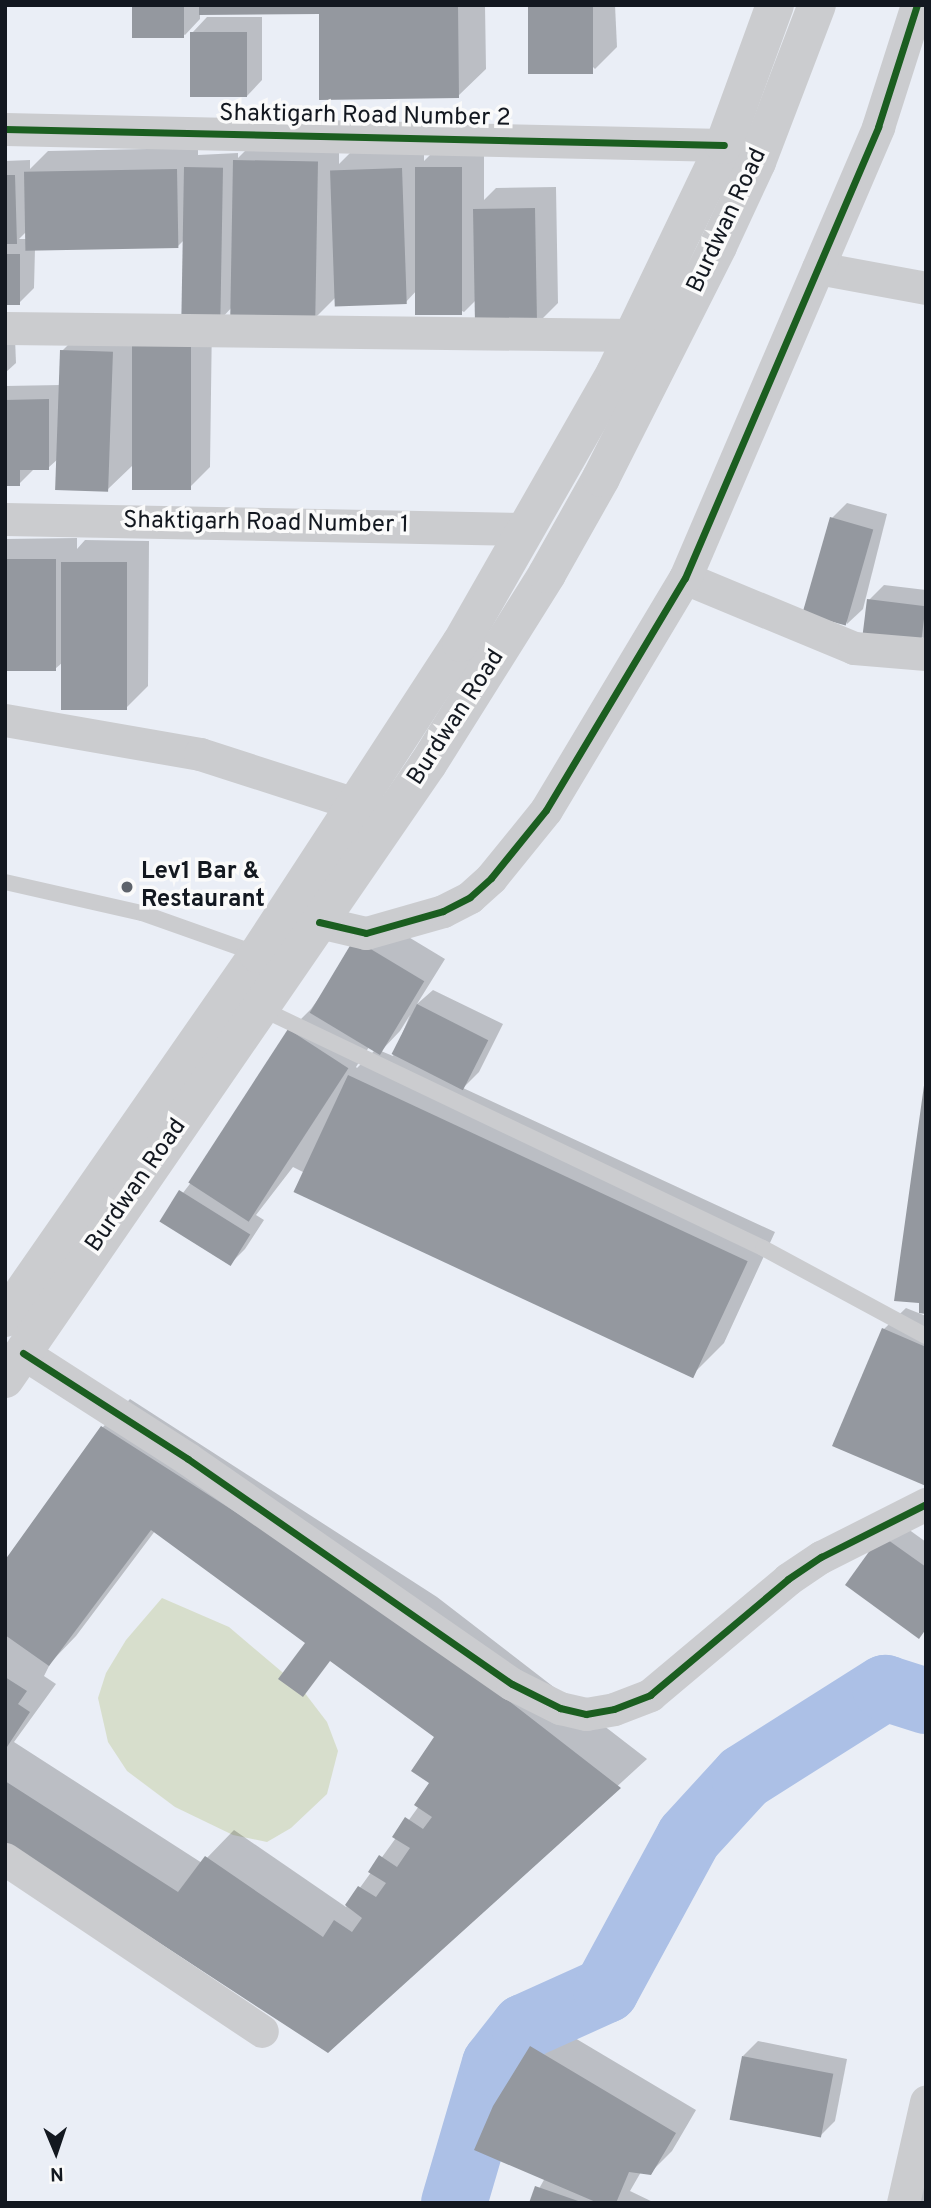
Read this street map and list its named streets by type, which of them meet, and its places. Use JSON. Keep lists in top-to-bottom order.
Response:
{
  "streets": {
    "main road": ["Burdwan Road"],
    "street": ["Shaktigarh Road Number 2", "Shaktigarh Road Number 1"]
  },
  "crossings": [
    ["Shaktigarh Road Number 2", "Burdwan Road"],
    ["Burdwan Road", "Shaktigarh Road Number 1"]
  ],
  "places": ["Lev1 Bar & Restaurant"],
  "north": "bottom"
}
